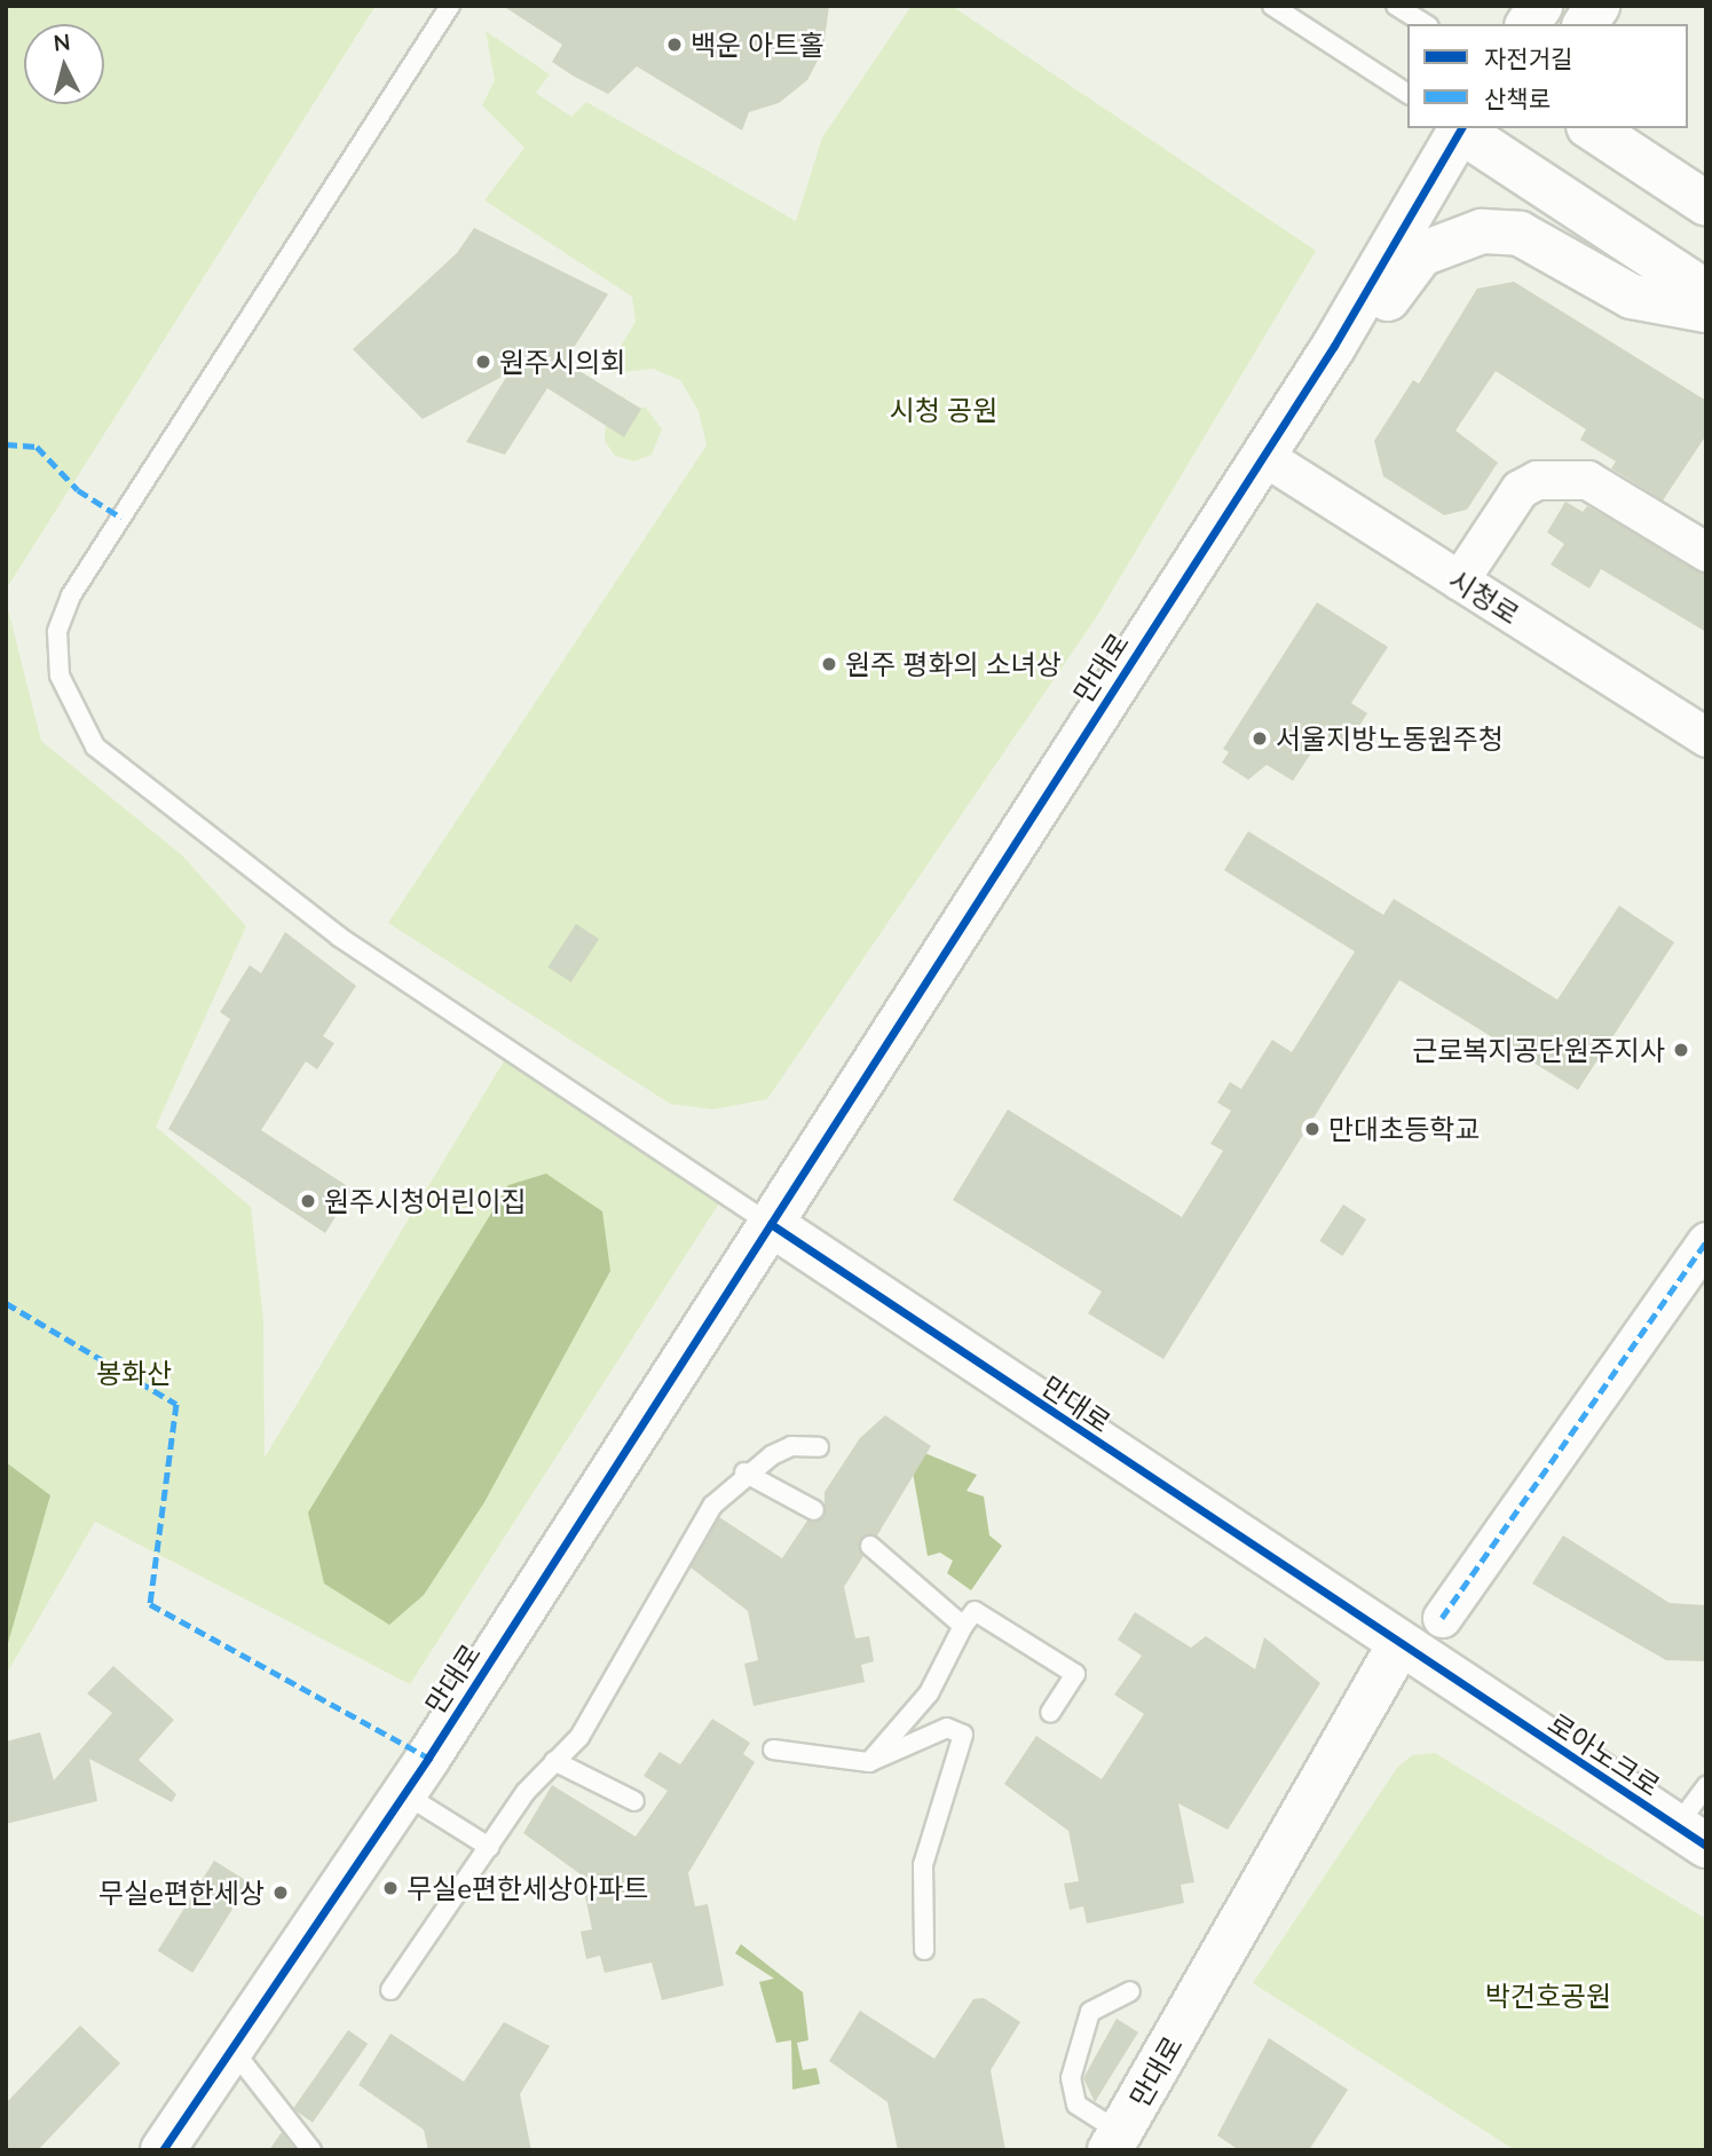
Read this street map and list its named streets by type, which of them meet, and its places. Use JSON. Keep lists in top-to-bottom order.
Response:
{
  "streets": {
    "street": ["시청로", "만대로", "로아노크로"]
  },
  "crossings": [
    ["시청로", "만대로"],
    ["만대로", "로아노크로"]
  ],
  "parks": ["시청 공원", "봉화산", "박건호공원"],
  "places": [
    "백운 아트홀",
    "원주시의회",
    "원주 평화의 소녀상",
    "서울지방노동원주청",
    "근로복지공단원주지사",
    "만대초등학교",
    "원주시청어린이집",
    "무실e편한세상아파트",
    "무실e편한세상"
  ],
  "legend": ["자전거길", "산책로"],
  "north": "top"
}
